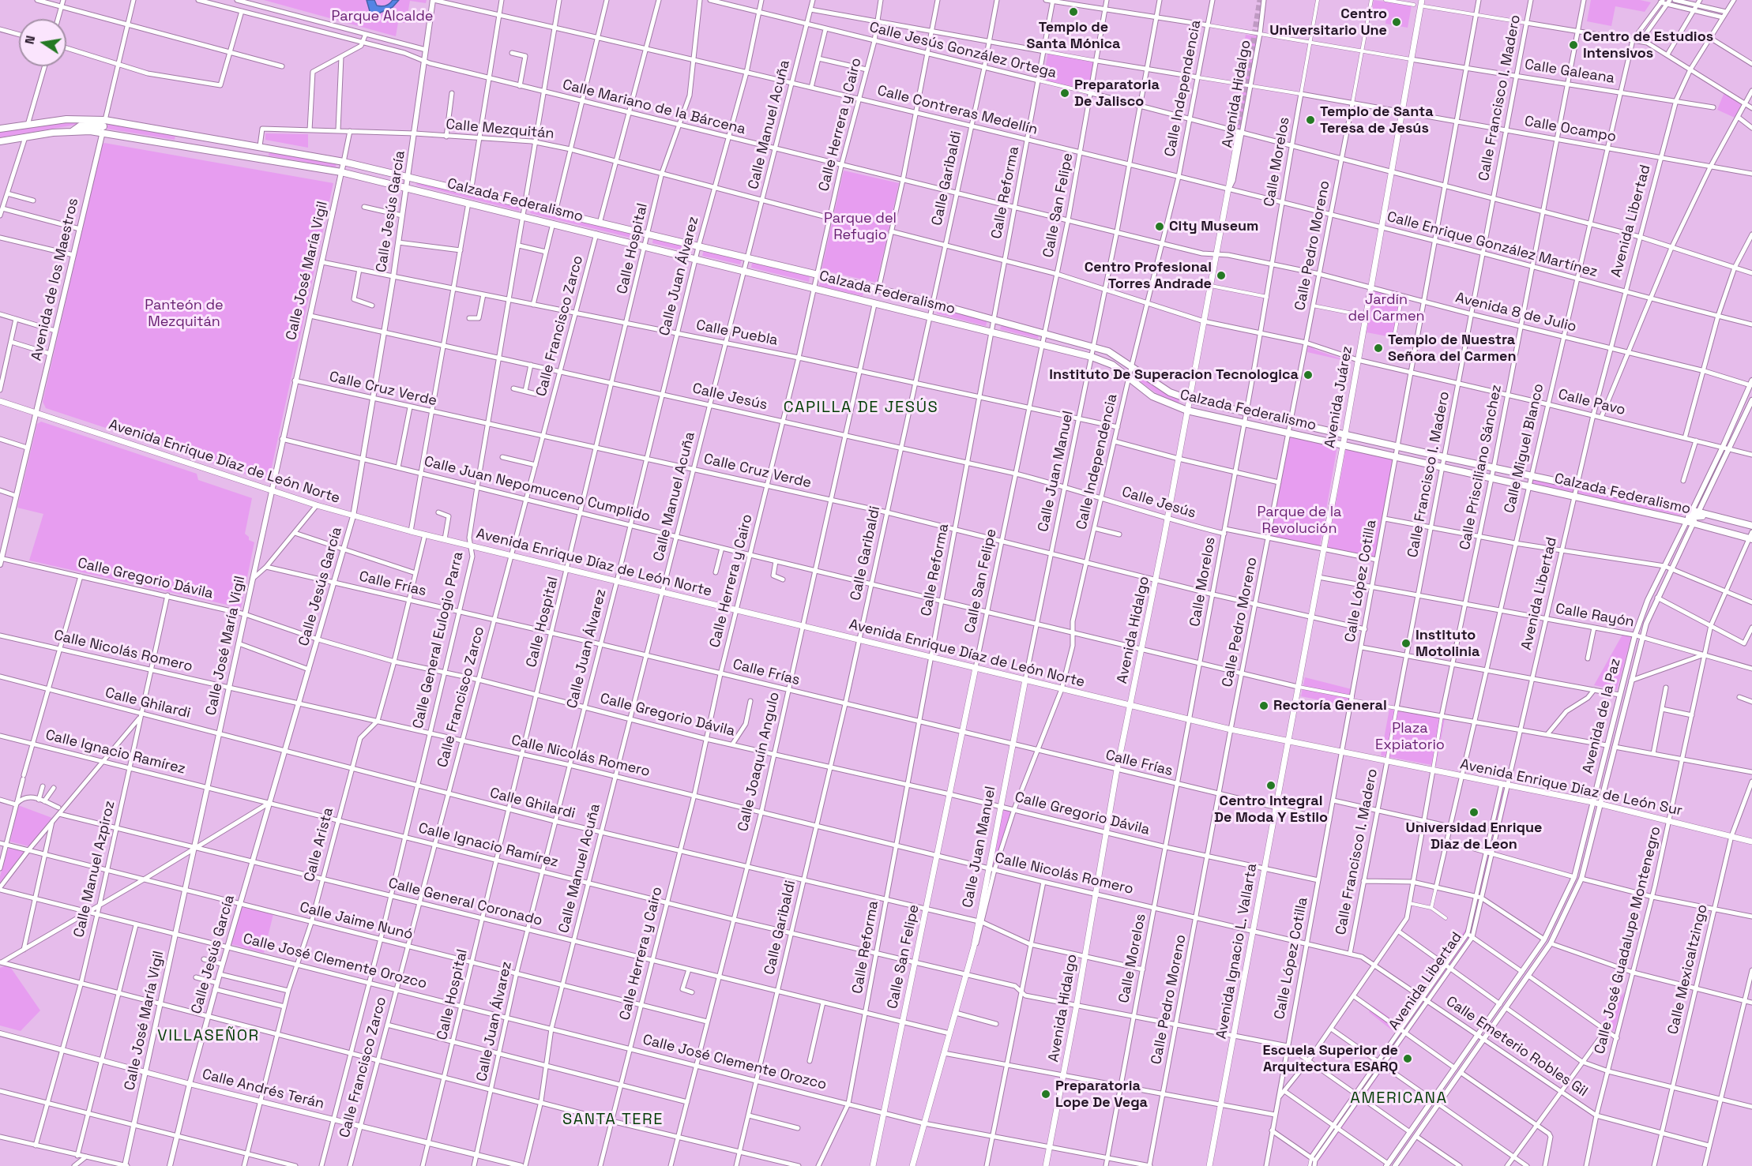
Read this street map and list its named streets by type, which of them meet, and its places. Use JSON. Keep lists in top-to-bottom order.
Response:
{
  "streets": {
    "main road": [
      "Avenida Hidalgo",
      "Calzada Federalismo",
      "Calle San Felipe",
      "Avenida Juárez",
      "Avenida Enrique Díaz de León Norte",
      "Calle Juan Manuel",
      "Avenida Enrique Díaz de León Sur",
      "Avenida Ignacio L. Vallarta"
    ],
    "street": [
      "Calle Jesús González Ortega",
      "Calle Galeana",
      "Calle Independencia",
      "Calle Francisco I. Madero",
      "Calle Mariano de la Bárcena",
      "Calle Contreras Medellín",
      "Calle Manuel Acuña",
      "Calle Herrera y Cairo",
      "Calle Mezquitán",
      "Calle Ocampo",
      "Calle Morelos",
      "Calle Garibaldi",
      "Calle Reforma",
      "Calle Jesús García",
      "Avenida Libertad",
      "Calle Enrique González Martínez",
      "Calle Pedro Moreno",
      "Calle Hospital",
      "Calle José María Vigil",
      "Calle Juan Álvarez",
      "Avenida de los Maestros",
      "Avenida 8 de Julio",
      "Calle Francisco Zarco",
      "Calle Puebla",
      "Calle Cruz Verde",
      "Calle Jesús",
      "Calle Pavo",
      "Calle Miguel Blanco",
      "Calle Prisciliano Sánchez",
      "Calle Juan Nepomuceno Cumplido",
      "Calle Gregorio Dávila",
      "Calle López Cotilla",
      "Calle Frías",
      "Calle Rayón",
      "Calle General Eulogio Parra",
      "Calle Nicolás Romero",
      "Calle Ghilardi",
      "Avenida de la Paz",
      "Calle Ignacio Ramírez",
      "Calle Joaquín Angulo",
      "Calle Arista",
      "Calle Manuel Azpiroz",
      "Calle General Coronado",
      "Calle Jaime Nunó",
      "Calle José Guadalupe Montenegro",
      "Calle José Clemente Orozco",
      "Calle Mexicaltzingo",
      "Calle Emeterio Robles Gil",
      "Calle Andrés Terán"
    ]
  },
  "crossings": [
    ["Calle Jesús González Ortega", "Calle Independencia"],
    ["Calle Jesús González Ortega", "Avenida Hidalgo"],
    ["Calle Jesús González Ortega", "Calle Francisco I. Madero"],
    ["Calle Jesús González Ortega", "Calle Manuel Acuña"],
    ["Calle Jesús González Ortega", "Calle Herrera y Cairo"],
    ["Calle Jesús González Ortega", "Calle Morelos"],
    ["Calle Jesús González Ortega", "Calle Garibaldi"],
    ["Calle Jesús González Ortega", "Calle Reforma"],
    ["Calle Jesús González Ortega", "Calle San Felipe"],
    ["Calle Jesús González Ortega", "Avenida Libertad"],
    ["Calle Jesús González Ortega", "Calle Pedro Moreno"],
    ["Calle Jesús González Ortega", "Calle Juan Álvarez"],
    ["Calle Jesús González Ortega", "Avenida Juárez"],
    ["Calle Jesús González Ortega", "Calle Miguel Blanco"],
    ["Calle Jesús González Ortega", "Calle Prisciliano Sánchez"],
    ["Calle Jesús González Ortega", "Calle Juan Manuel"],
    ["Calle Jesús González Ortega", "Calle López Cotilla"],
    ["Calle Galeana", "Calle Independencia"],
    ["Calle Galeana", "Avenida Hidalgo"],
    ["Calle Galeana", "Calle Francisco I. Madero"],
    ["Calle Galeana", "Calle Morelos"],
    ["Calle Galeana", "Avenida Libertad"],
    ["Calle Galeana", "Calle Pedro Moreno"],
    ["Calle Galeana", "Avenida Juárez"],
    ["Calle Galeana", "Calle Miguel Blanco"],
    ["Calle Galeana", "Calle Prisciliano Sánchez"],
    ["Calle Galeana", "Calle López Cotilla"],
    ["Calle Independencia", "Calle Mariano de la Bárcena"],
    ["Calle Independencia", "Calle Contreras Medellín"],
    ["Calle Independencia", "Calzada Federalismo"],
    ["Calle Independencia", "Calle Puebla"],
    ["Calle Independencia", "Calle Cruz Verde"],
    ["Calle Independencia", "Calle Jesús"],
    ["Calle Independencia", "Avenida Enrique Díaz de León Norte"],
    ["Calle Independencia", "Calle Juan Manuel"],
    ["Calle Independencia", "Calle Juan Nepomuceno Cumplido"],
    ["Calle Independencia", "Calle Gregorio Dávila"],
    ["Calle Independencia", "Calle Frías"],
    ["Calle Independencia", "Calle Nicolás Romero"],
    ["Avenida Hidalgo", "Calle Mariano de la Bárcena"],
    ["Avenida Hidalgo", "Calle Contreras Medellín"],
    ["Avenida Hidalgo", "Calzada Federalismo"],
    ["Avenida Hidalgo", "Calle Cruz Verde"],
    ["Avenida Hidalgo", "Calle Jesús"],
    ["Avenida Hidalgo", "Calle Pavo"],
    ["Avenida Hidalgo", "Avenida Enrique Díaz de León Norte"],
    ["Avenida Hidalgo", "Calle Juan Nepomuceno Cumplido"],
    ["Avenida Hidalgo", "Calle Gregorio Dávila"],
    ["Avenida Hidalgo", "Calle Frías"],
    ["Avenida Hidalgo", "Calle Nicolás Romero"],
    ["Avenida Hidalgo", "Calle Ghilardi"],
    ["Avenida Hidalgo", "Calle Ignacio Ramírez"],
    ["Avenida Hidalgo", "Calle José Clemente Orozco"],
    ["Calle Francisco I. Madero", "Calle Ocampo"],
    ["Calle Francisco I. Madero", "Calzada Federalismo"],
    ["Calle Francisco I. Madero", "Calle Enrique González Martínez"],
    ["Calle Francisco I. Madero", "Avenida 8 de Julio"],
    ["Calle Francisco I. Madero", "Calle Pavo"],
    ["Calle Francisco I. Madero", "Calle Rayón"],
    ["Calle Francisco I. Madero", "Avenida Enrique Díaz de León Sur"],
    ["Calle Francisco I. Madero", "Calle Emeterio Robles Gil"],
    ["Calle Mariano de la Bárcena", "Calle Manuel Acuña"],
    ["Calle Mariano de la Bárcena", "Calle Herrera y Cairo"],
    ["Calle Mariano de la Bárcena", "Calle Morelos"],
    ["Calle Mariano de la Bárcena", "Calle Garibaldi"],
    ["Calle Mariano de la Bárcena", "Calle Reforma"],
    ["Calle Mariano de la Bárcena", "Calle San Felipe"],
    ["Calle Mariano de la Bárcena", "Calle Jesús García"],
    ["Calle Mariano de la Bárcena", "Calle Hospital"],
    ["Calle Mariano de la Bárcena", "Calle Juan Álvarez"],
    ["Calle Mariano de la Bárcena", "Avenida 8 de Julio"],
    ["Calle Mariano de la Bárcena", "Calle Juan Manuel"],
    ["Calle Mariano de la Bárcena", "Calle General Eulogio Parra"],
    ["Calle Contreras Medellín", "Calle Manuel Acuña"],
    ["Calle Contreras Medellín", "Calle Herrera y Cairo"],
    ["Calle Contreras Medellín", "Calle Morelos"],
    ["Calle Contreras Medellín", "Calle Garibaldi"],
    ["Calle Contreras Medellín", "Calle Reforma"],
    ["Calle Contreras Medellín", "Calle San Felipe"],
    ["Calle Contreras Medellín", "Calle Jesús García"],
    ["Calle Contreras Medellín", "Calle Enrique González Martínez"],
    ["Calle Contreras Medellín", "Calle Hospital"],
    ["Calle Contreras Medellín", "Calle Juan Álvarez"],
    ["Calle Contreras Medellín", "Calle Juan Manuel"],
    ["Calle Contreras Medellín", "Calle General Eulogio Parra"],
    ["Calle Manuel Acuña", "Calle Mezquitán"],
    ["Calle Manuel Acuña", "Calzada Federalismo"],
    ["Calle Manuel Acuña", "Calle Puebla"],
    ["Calle Manuel Acuña", "Calle Cruz Verde"],
    ["Calle Manuel Acuña", "Calle Jesús"],
    ["Calle Manuel Acuña", "Avenida Enrique Díaz de León Norte"],
    ["Calle Manuel Acuña", "Calle Juan Nepomuceno Cumplido"],
    ["Calle Manuel Acuña", "Calle Gregorio Dávila"],
    ["Calle Manuel Acuña", "Calle Frías"],
    ["Calle Manuel Acuña", "Calle Nicolás Romero"],
    ["Calle Manuel Acuña", "Calle Ghilardi"],
    ["Calle Manuel Acuña", "Calle Ignacio Ramírez"],
    ["Calle Manuel Acuña", "Calle General Coronado"],
    ["Calle Manuel Acuña", "Calle Jaime Nunó"],
    ["Calle Manuel Acuña", "Calle José Clemente Orozco"],
    ["Calle Herrera y Cairo", "Calle Mezquitán"],
    ["Calle Herrera y Cairo", "Calzada Federalismo"],
    ["Calle Herrera y Cairo", "Calle Puebla"],
    ["Calle Herrera y Cairo", "Calle Cruz Verde"],
    ["Calle Herrera y Cairo", "Calle Jesús"],
    ["Calle Herrera y Cairo", "Avenida Enrique Díaz de León Norte"],
    ["Calle Herrera y Cairo", "Calle Juan Nepomuceno Cumplido"],
    ["Calle Herrera y Cairo", "Calle Gregorio Dávila"],
    ["Calle Herrera y Cairo", "Calle Frías"],
    ["Calle Herrera y Cairo", "Calle Nicolás Romero"],
    ["Calle Herrera y Cairo", "Calle Ghilardi"],
    ["Calle Herrera y Cairo", "Calle Ignacio Ramírez"],
    ["Calle Herrera y Cairo", "Calle General Coronado"],
    ["Calle Herrera y Cairo", "Calle Jaime Nunó"],
    ["Calle Herrera y Cairo", "Calle José Clemente Orozco"],
    ["Calle Mezquitán", "Calzada Federalismo"],
    ["Calle Mezquitán", "Calle Jesús García"],
    ["Calle Mezquitán", "Calle Hospital"],
    ["Calle Mezquitán", "Calle José María Vigil"],
    ["Calle Mezquitán", "Calle Juan Álvarez"],
    ["Calle Mezquitán", "Calle General Eulogio Parra"],
    ["Calle Ocampo", "Calle Morelos"],
    ["Calle Ocampo", "Avenida Libertad"],
    ["Calle Ocampo", "Calle Pedro Moreno"],
    ["Calle Ocampo", "Avenida Juárez"],
    ["Calle Ocampo", "Calle Miguel Blanco"],
    ["Calle Ocampo", "Calle Prisciliano Sánchez"],
    ["Calle Ocampo", "Calle López Cotilla"],
    ["Calle Morelos", "Calzada Federalismo"],
    ["Calle Morelos", "Calle Enrique González Martínez"],
    ["Calle Morelos", "Avenida 8 de Julio"],
    ["Calle Morelos", "Calle Cruz Verde"],
    ["Calle Morelos", "Calle Jesús"],
    ["Calle Morelos", "Calle Pavo"],
    ["Calle Morelos", "Avenida Enrique Díaz de León Norte"],
    ["Calle Morelos", "Calle Juan Nepomuceno Cumplido"],
    ["Calle Morelos", "Calle Gregorio Dávila"],
    ["Calle Morelos", "Calle Frías"],
    ["Calle Morelos", "Calle Nicolás Romero"],
    ["Calle Morelos", "Calle Ghilardi"],
    ["Calle Morelos", "Calle Ignacio Ramírez"],
    ["Calle Morelos", "Avenida Enrique Díaz de León Sur"],
    ["Calle Morelos", "Calle José Clemente Orozco"],
    ["Calle Morelos", "Calle Emeterio Robles Gil"],
    ["Calle Garibaldi", "Calzada Federalismo"],
    ["Calle Garibaldi", "Calle Puebla"],
    ["Calle Garibaldi", "Calle Cruz Verde"],
    ["Calle Garibaldi", "Calle Jesús"],
    ["Calle Garibaldi", "Avenida Enrique Díaz de León Norte"],
    ["Calle Garibaldi", "Calle Juan Nepomuceno Cumplido"],
    ["Calle Garibaldi", "Calle Gregorio Dávila"],
    ["Calle Garibaldi", "Calle Frías"],
    ["Calle Garibaldi", "Calle Nicolás Romero"],
    ["Calle Garibaldi", "Calle Ghilardi"],
    ["Calle Garibaldi", "Calle Ignacio Ramírez"],
    ["Calle Garibaldi", "Calle General Coronado"],
    ["Calle Garibaldi", "Calle José Clemente Orozco"],
    ["Calle Reforma", "Calzada Federalismo"],
    ["Calle Reforma", "Calle Puebla"],
    ["Calle Reforma", "Calle Cruz Verde"],
    ["Calle Reforma", "Calle Jesús"],
    ["Calle Reforma", "Avenida Enrique Díaz de León Norte"],
    ["Calle Reforma", "Calle Juan Nepomuceno Cumplido"],
    ["Calle Reforma", "Calle Gregorio Dávila"],
    ["Calle Reforma", "Calle Frías"],
    ["Calle Reforma", "Calle Nicolás Romero"],
    ["Calle Reforma", "Calle Ghilardi"],
    ["Calle Reforma", "Calle Ignacio Ramírez"],
    ["Calle Reforma", "Calle General Coronado"],
    ["Calle Reforma", "Calle José Clemente Orozco"],
    ["Calzada Federalismo", "Calle San Felipe"],
    ["Calzada Federalismo", "Calle Jesús García"],
    ["Calzada Federalismo", "Avenida Libertad"],
    ["Calzada Federalismo", "Calle Pedro Moreno"],
    ["Calzada Federalismo", "Calle Hospital"],
    ["Calzada Federalismo", "Calle José María Vigil"],
    ["Calzada Federalismo", "Calle Juan Álvarez"],
    ["Calzada Federalismo", "Avenida de los Maestros"],
    ["Calzada Federalismo", "Calle Francisco Zarco"],
    ["Calzada Federalismo", "Avenida Juárez"],
    ["Calzada Federalismo", "Calle Miguel Blanco"],
    ["Calzada Federalismo", "Calle Prisciliano Sánchez"],
    ["Calzada Federalismo", "Calle Juan Manuel"],
    ["Calzada Federalismo", "Calle López Cotilla"],
    ["Calzada Federalismo", "Calle General Eulogio Parra"],
    ["Calzada Federalismo", "Avenida de la Paz"],
    ["Calzada Federalismo", "Calle Joaquín Angulo"],
    ["Calzada Federalismo", "Calle José Guadalupe Montenegro"],
    ["Calle San Felipe", "Calle Puebla"],
    ["Calle San Felipe", "Calle Cruz Verde"],
    ["Calle San Felipe", "Calle Jesús"],
    ["Calle San Felipe", "Avenida Enrique Díaz de León Norte"],
    ["Calle San Felipe", "Calle Juan Nepomuceno Cumplido"],
    ["Calle San Felipe", "Calle Gregorio Dávila"],
    ["Calle San Felipe", "Calle Frías"],
    ["Calle San Felipe", "Calle Nicolás Romero"],
    ["Calle San Felipe", "Calle Ghilardi"],
    ["Calle San Felipe", "Calle Ignacio Ramírez"],
    ["Calle San Felipe", "Calle General Coronado"],
    ["Calle San Felipe", "Calle José Clemente Orozco"],
    ["Calle Jesús García", "Calle Puebla"],
    ["Calle Jesús García", "Calle Cruz Verde"],
    ["Calle Jesús García", "Calle Jesús"],
    ["Calle Jesús García", "Avenida Enrique Díaz de León Norte"],
    ["Calle Jesús García", "Calle Juan Nepomuceno Cumplido"],
    ["Calle Jesús García", "Calle Gregorio Dávila"],
    ["Calle Jesús García", "Calle Frías"],
    ["Calle Jesús García", "Calle Nicolás Romero"],
    ["Calle Jesús García", "Calle Ghilardi"],
    ["Calle Jesús García", "Calle Ignacio Ramírez"],
    ["Calle Jesús García", "Calle General Coronado"],
    ["Calle Jesús García", "Calle Jaime Nunó"],
    ["Calle Jesús García", "Calle José Clemente Orozco"],
    ["Calle Jesús García", "Calle Andrés Terán"],
    ["Avenida Libertad", "Calle Enrique González Martínez"],
    ["Avenida Libertad", "Avenida 8 de Julio"],
    ["Avenida Libertad", "Calle Pavo"],
    ["Avenida Libertad", "Calle Rayón"],
    ["Avenida Libertad", "Avenida Enrique Díaz de León Sur"],
    ["Avenida Libertad", "Calle Emeterio Robles Gil"],
    ["Calle Enrique González Martínez", "Calle Pedro Moreno"],
    ["Calle Enrique González Martínez", "Avenida Juárez"],
    ["Calle Enrique González Martínez", "Calle Miguel Blanco"],
    ["Calle Enrique González Martínez", "Calle Prisciliano Sánchez"],
    ["Calle Enrique González Martínez", "Calle López Cotilla"],
    ["Calle Pedro Moreno", "Avenida 8 de Julio"],
    ["Calle Pedro Moreno", "Calle Cruz Verde"],
    ["Calle Pedro Moreno", "Calle Jesús"],
    ["Calle Pedro Moreno", "Calle Pavo"],
    ["Calle Pedro Moreno", "Calle Juan Nepomuceno Cumplido"],
    ["Calle Pedro Moreno", "Calle Gregorio Dávila"],
    ["Calle Pedro Moreno", "Calle Frías"],
    ["Calle Pedro Moreno", "Calle Ignacio Ramírez"],
    ["Calle Pedro Moreno", "Avenida Enrique Díaz de León Sur"],
    ["Calle Pedro Moreno", "Calle José Clemente Orozco"],
    ["Calle Pedro Moreno", "Calle Emeterio Robles Gil"],
    ["Calle Hospital", "Calle Puebla"],
    ["Calle Hospital", "Calle Cruz Verde"],
    ["Calle Hospital", "Calle Jesús"],
    ["Calle Hospital", "Avenida Enrique Díaz de León Norte"],
    ["Calle Hospital", "Calle Juan Nepomuceno Cumplido"],
    ["Calle Hospital", "Calle Gregorio Dávila"],
    ["Calle Hospital", "Calle Frías"],
    ["Calle Hospital", "Calle Nicolás Romero"],
    ["Calle Hospital", "Calle Ghilardi"],
    ["Calle Hospital", "Calle Ignacio Ramírez"],
    ["Calle Hospital", "Calle General Coronado"],
    ["Calle Hospital", "Calle Jaime Nunó"],
    ["Calle Hospital", "Calle José Clemente Orozco"],
    ["Calle Hospital", "Calle Andrés Terán"],
    ["Calle José María Vigil", "Calle Puebla"],
    ["Calle José María Vigil", "Calle Cruz Verde"],
    ["Calle José María Vigil", "Calle Jesús"],
    ["Calle José María Vigil", "Avenida Enrique Díaz de León Norte"],
    ["Calle José María Vigil", "Calle Juan Nepomuceno Cumplido"],
    ["Calle José María Vigil", "Calle Gregorio Dávila"],
    ["Calle José María Vigil", "Calle Nicolás Romero"],
    ["Calle José María Vigil", "Calle Ghilardi"],
    ["Calle José María Vigil", "Calle Ignacio Ramírez"],
    ["Calle José María Vigil", "Calle General Coronado"],
    ["Calle José María Vigil", "Calle Jaime Nunó"],
    ["Calle José María Vigil", "Calle José Clemente Orozco"],
    ["Calle José María Vigil", "Calle Andrés Terán"],
    ["Calle Juan Álvarez", "Calle Puebla"],
    ["Calle Juan Álvarez", "Calle Cruz Verde"],
    ["Calle Juan Álvarez", "Calle Jesús"],
    ["Calle Juan Álvarez", "Avenida Enrique Díaz de León Norte"],
    ["Calle Juan Álvarez", "Calle Juan Nepomuceno Cumplido"],
    ["Calle Juan Álvarez", "Calle Gregorio Dávila"],
    ["Calle Juan Álvarez", "Calle Frías"],
    ["Calle Juan Álvarez", "Calle Nicolás Romero"],
    ["Calle Juan Álvarez", "Calle Ghilardi"],
    ["Calle Juan Álvarez", "Calle Ignacio Ramírez"],
    ["Calle Juan Álvarez", "Calle General Coronado"],
    ["Calle Juan Álvarez", "Calle Jaime Nunó"],
    ["Calle Juan Álvarez", "Calle José Clemente Orozco"],
    ["Calle Juan Álvarez", "Calle Andrés Terán"],
    ["Avenida de los Maestros", "Avenida Enrique Díaz de León Norte"],
    ["Avenida de los Maestros", "Calle Gregorio Dávila"],
    ["Avenida 8 de Julio", "Avenida Juárez"],
    ["Avenida 8 de Julio", "Calle Miguel Blanco"],
    ["Avenida 8 de Julio", "Calle Prisciliano Sánchez"],
    ["Avenida 8 de Julio", "Calle López Cotilla"],
    ["Avenida 8 de Julio", "Avenida de la Paz"],
    ["Calle Francisco Zarco", "Calle Puebla"],
    ["Calle Francisco Zarco", "Calle Cruz Verde"],
    ["Calle Francisco Zarco", "Calle Jesús"],
    ["Calle Francisco Zarco", "Avenida Enrique Díaz de León Norte"],
    ["Calle Francisco Zarco", "Calle Juan Nepomuceno Cumplido"],
    ["Calle Francisco Zarco", "Calle Gregorio Dávila"],
    ["Calle Francisco Zarco", "Calle Frías"],
    ["Calle Francisco Zarco", "Calle Nicolás Romero"],
    ["Calle Francisco Zarco", "Calle Ghilardi"],
    ["Calle Francisco Zarco", "Calle Ignacio Ramírez"],
    ["Calle Francisco Zarco", "Calle General Coronado"],
    ["Calle Francisco Zarco", "Calle Jaime Nunó"],
    ["Calle Francisco Zarco", "Calle José Clemente Orozco"],
    ["Calle Francisco Zarco", "Calle Andrés Terán"],
    ["Calle Puebla", "Calle Juan Manuel"],
    ["Calle Puebla", "Calle General Eulogio Parra"],
    ["Calle Puebla", "Calle Joaquín Angulo"],
    ["Calle Cruz Verde", "Avenida Juárez"],
    ["Calle Cruz Verde", "Calle Juan Manuel"],
    ["Calle Cruz Verde", "Calle López Cotilla"],
    ["Calle Cruz Verde", "Calle General Eulogio Parra"],
    ["Calle Cruz Verde", "Calle Joaquín Angulo"],
    ["Calle Jesús", "Avenida Juárez"],
    ["Calle Jesús", "Calle Juan Manuel"],
    ["Calle Jesús", "Calle López Cotilla"],
    ["Calle Jesús", "Calle General Eulogio Parra"],
    ["Calle Jesús", "Calle Joaquín Angulo"],
    ["Avenida Juárez", "Calle Pavo"],
    ["Avenida Juárez", "Calle Juan Nepomuceno Cumplido"],
    ["Avenida Juárez", "Calle Rayón"],
    ["Avenida Juárez", "Avenida Enrique Díaz de León Sur"],
    ["Avenida Juárez", "Avenida Ignacio L. Vallarta"],
    ["Calle Pavo", "Calle Miguel Blanco"],
    ["Calle Pavo", "Calle Prisciliano Sánchez"],
    ["Calle Pavo", "Calle López Cotilla"],
    ["Calle Pavo", "Avenida de la Paz"],
    ["Calle Miguel Blanco", "Calle Rayón"],
    ["Calle Miguel Blanco", "Avenida Enrique Díaz de León Sur"],
    ["Avenida Enrique Díaz de León Norte", "Calle Juan Manuel"],
    ["Avenida Enrique Díaz de León Norte", "Calle General Eulogio Parra"],
    ["Avenida Enrique Díaz de León Norte", "Calle Joaquín Angulo"],
    ["Avenida Enrique Díaz de León Norte", "Avenida Enrique Díaz de León Sur"],
    ["Avenida Enrique Díaz de León Norte", "Calle Arista"],
    ["Calle Prisciliano Sánchez", "Calle Rayón"],
    ["Calle Juan Manuel", "Calle Juan Nepomuceno Cumplido"],
    ["Calle Juan Manuel", "Calle Gregorio Dávila"],
    ["Calle Juan Manuel", "Calle Frías"],
    ["Calle Juan Manuel", "Calle Nicolás Romero"],
    ["Calle Juan Manuel", "Calle Ghilardi"],
    ["Calle Juan Manuel", "Calle Ignacio Ramírez"],
    ["Calle Juan Manuel", "Calle General Coronado"],
    ["Calle Juan Manuel", "Calle José Clemente Orozco"],
    ["Calle Juan Nepomuceno Cumplido", "Calle General Eulogio Parra"],
    ["Calle Juan Nepomuceno Cumplido", "Calle Joaquín Angulo"],
    ["Calle Gregorio Dávila", "Calle López Cotilla"],
    ["Calle Gregorio Dávila", "Calle General Eulogio Parra"],
    ["Calle Gregorio Dávila", "Calle Joaquín Angulo"],
    ["Calle Gregorio Dávila", "Calle Arista"],
    ["Calle Gregorio Dávila", "Calle Manuel Azpiroz"],
    ["Calle Gregorio Dávila", "Avenida Ignacio L. Vallarta"],
    ["Calle López Cotilla", "Calle Frías"],
    ["Calle López Cotilla", "Calle Rayón"],
    ["Calle López Cotilla", "Calle Ignacio Ramírez"],
    ["Calle López Cotilla", "Avenida Enrique Díaz de León Sur"],
    ["Calle López Cotilla", "Calle Emeterio Robles Gil"],
    ["Calle Frías", "Calle General Eulogio Parra"],
    ["Calle Frías", "Calle Joaquín Angulo"],
    ["Calle Frías", "Calle Arista"],
    ["Calle Frías", "Avenida Ignacio L. Vallarta"],
    ["Calle Rayón", "Avenida de la Paz"],
    ["Calle Rayón", "Calle José Guadalupe Montenegro"],
    ["Calle General Eulogio Parra", "Calle Nicolás Romero"],
    ["Calle General Eulogio Parra", "Calle Ghilardi"],
    ["Calle General Eulogio Parra", "Calle Ignacio Ramírez"],
    ["Calle General Eulogio Parra", "Calle General Coronado"],
    ["Calle General Eulogio Parra", "Calle Jaime Nunó"],
    ["Calle General Eulogio Parra", "Calle José Clemente Orozco"],
    ["Calle General Eulogio Parra", "Calle Andrés Terán"],
    ["Calle Nicolás Romero", "Calle Joaquín Angulo"],
    ["Calle Nicolás Romero", "Calle Arista"],
    ["Calle Nicolás Romero", "Calle Manuel Azpiroz"],
    ["Calle Nicolás Romero", "Calle Emeterio Robles Gil"],
    ["Calle Ghilardi", "Calle Joaquín Angulo"],
    ["Calle Ghilardi", "Calle Arista"],
    ["Calle Ghilardi", "Calle Manuel Azpiroz"],
    ["Avenida de la Paz", "Avenida Enrique Díaz de León Sur"],
    ["Avenida de la Paz", "Calle Emeterio Robles Gil"],
    ["Calle Ignacio Ramírez", "Calle Joaquín Angulo"],
    ["Calle Ignacio Ramírez", "Calle Arista"],
    ["Calle Ignacio Ramírez", "Calle Manuel Azpiroz"],
    ["Calle Ignacio Ramírez", "Avenida Ignacio L. Vallarta"],
    ["Calle Joaquín Angulo", "Calle General Coronado"],
    ["Calle Joaquín Angulo", "Calle Jaime Nunó"],
    ["Calle Joaquín Angulo", "Calle José Clemente Orozco"],
    ["Avenida Enrique Díaz de León Sur", "Calle José Guadalupe Montenegro"],
    ["Avenida Enrique Díaz de León Sur", "Avenida Ignacio L. Vallarta"],
    ["Avenida Enrique Díaz de León Sur", "Calle Mexicaltzingo"],
    ["Calle Arista", "Calle General Coronado"],
    ["Calle Arista", "Calle Jaime Nunó"],
    ["Calle Arista", "Calle José Clemente Orozco"],
    ["Calle Arista", "Calle Andrés Terán"],
    ["Calle Manuel Azpiroz", "Calle General Coronado"],
    ["Calle Manuel Azpiroz", "Calle Jaime Nunó"],
    ["Calle Manuel Azpiroz", "Calle José Clemente Orozco"],
    ["Calle Manuel Azpiroz", "Calle Andrés Terán"],
    ["Calle José Guadalupe Montenegro", "Calle Emeterio Robles Gil"],
    ["Avenida Ignacio L. Vallarta", "Calle Emeterio Robles Gil"],
    ["Calle Mexicaltzingo", "Calle Emeterio Robles Gil"]
  ],
  "districts": [
    "CAPILLA DE JESÚS",
    "VILLASEÑOR",
    "AMERICANA",
    "SANTA TERE"
  ],
  "parks": [
    "Parque Alcalde",
    "Parque del Refugio",
    "Jardín del Carmen",
    "Panteón de Mezquitán",
    "Parque de la Revolución",
    "Plaza Expiatorio"
  ],
  "places": [
    "Templo de Santa Mónica",
    "Centro Universitario Une",
    "Centro de Estudios Intensivos",
    "Preparatoria De Jalisco",
    "Templo de Santa Teresa de Jesús",
    "City Museum",
    "Centro Profesional Torres Andrade",
    "Templo de Nuestra Señora del Carmen",
    "Instituto De Superacion Tecnologica",
    "Instituto Motolinia",
    "Rectoría General",
    "Centro Integral De Moda Y Estilo",
    "Universidad Enrique Diaz de Leon",
    "Escuela Superior de Arquitectura ESARQ",
    "Preparatoria Lope De Vega"
  ],
  "north": "left"
}
